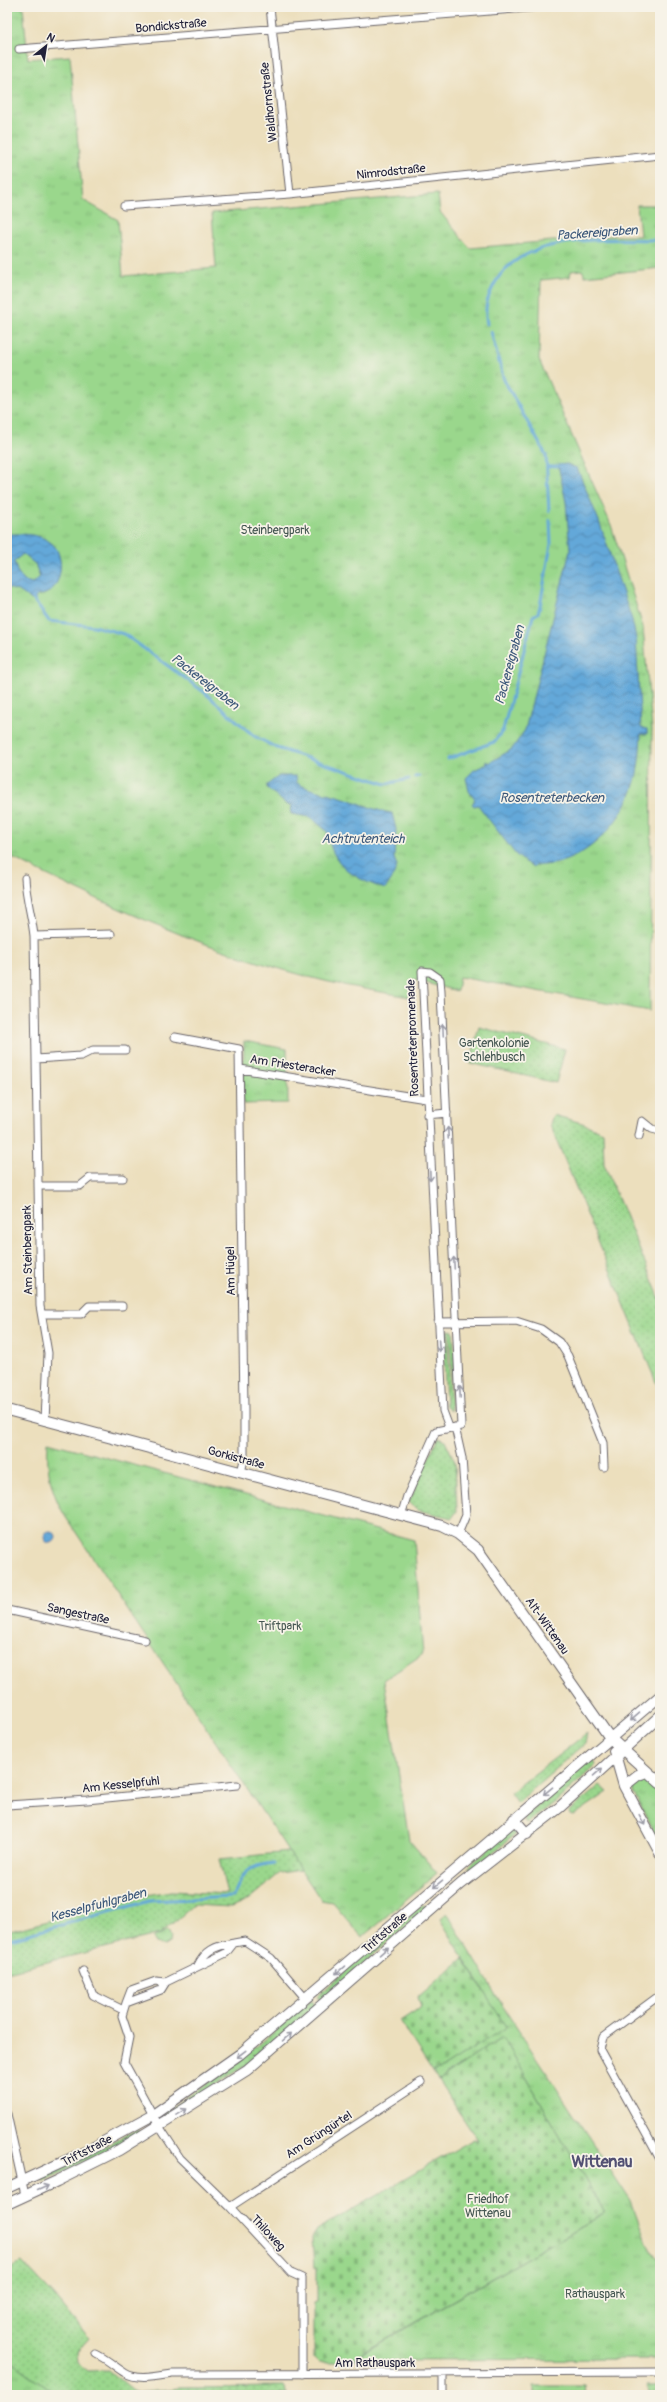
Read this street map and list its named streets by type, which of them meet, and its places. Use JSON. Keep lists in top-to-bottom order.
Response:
{
  "streets": {
    "main road": ["Gorkistraße", "Alt-Wittenau", "Triftstraße"],
    "street": [
      "Bondickstraße",
      "Waldhornstraße",
      "Nimrodstraße",
      "Rosentreterpromenade",
      "Am Priesteracker",
      "Am Steinbergpark",
      "Am Hügel",
      "Sangestraße",
      "Am Kesselpfuhl",
      "Am Grüngürtel",
      "Thiloweg",
      "Am Rathauspark"
    ]
  },
  "crossings": [
    ["Bondickstraße", "Waldhornstraße"],
    ["Waldhornstraße", "Nimrodstraße"],
    ["Rosentreterpromenade", "Am Priesteracker"],
    ["Rosentreterpromenade", "Gorkistraße"],
    ["Rosentreterpromenade", "Alt-Wittenau"],
    ["Am Priesteracker", "Am Hügel"],
    ["Am Steinbergpark", "Gorkistraße"],
    ["Am Hügel", "Gorkistraße"],
    ["Gorkistraße", "Alt-Wittenau"],
    ["Alt-Wittenau", "Triftstraße"],
    ["Triftstraße", "Thiloweg"],
    ["Am Grüngürtel", "Thiloweg"],
    ["Thiloweg", "Am Rathauspark"]
  ],
  "districts": ["Wittenau"],
  "water": [
    "Packereigraben",
    "Rosentreterbecken",
    "Achtrutenteich",
    "Kesselpfuhlgraben"
  ],
  "parks": [
    "Steinbergpark",
    "Gartenkolonie Schlehbusch",
    "Triftpark",
    "Friedhof Wittenau",
    "Rathauspark"
  ],
  "north": "top right"
}
